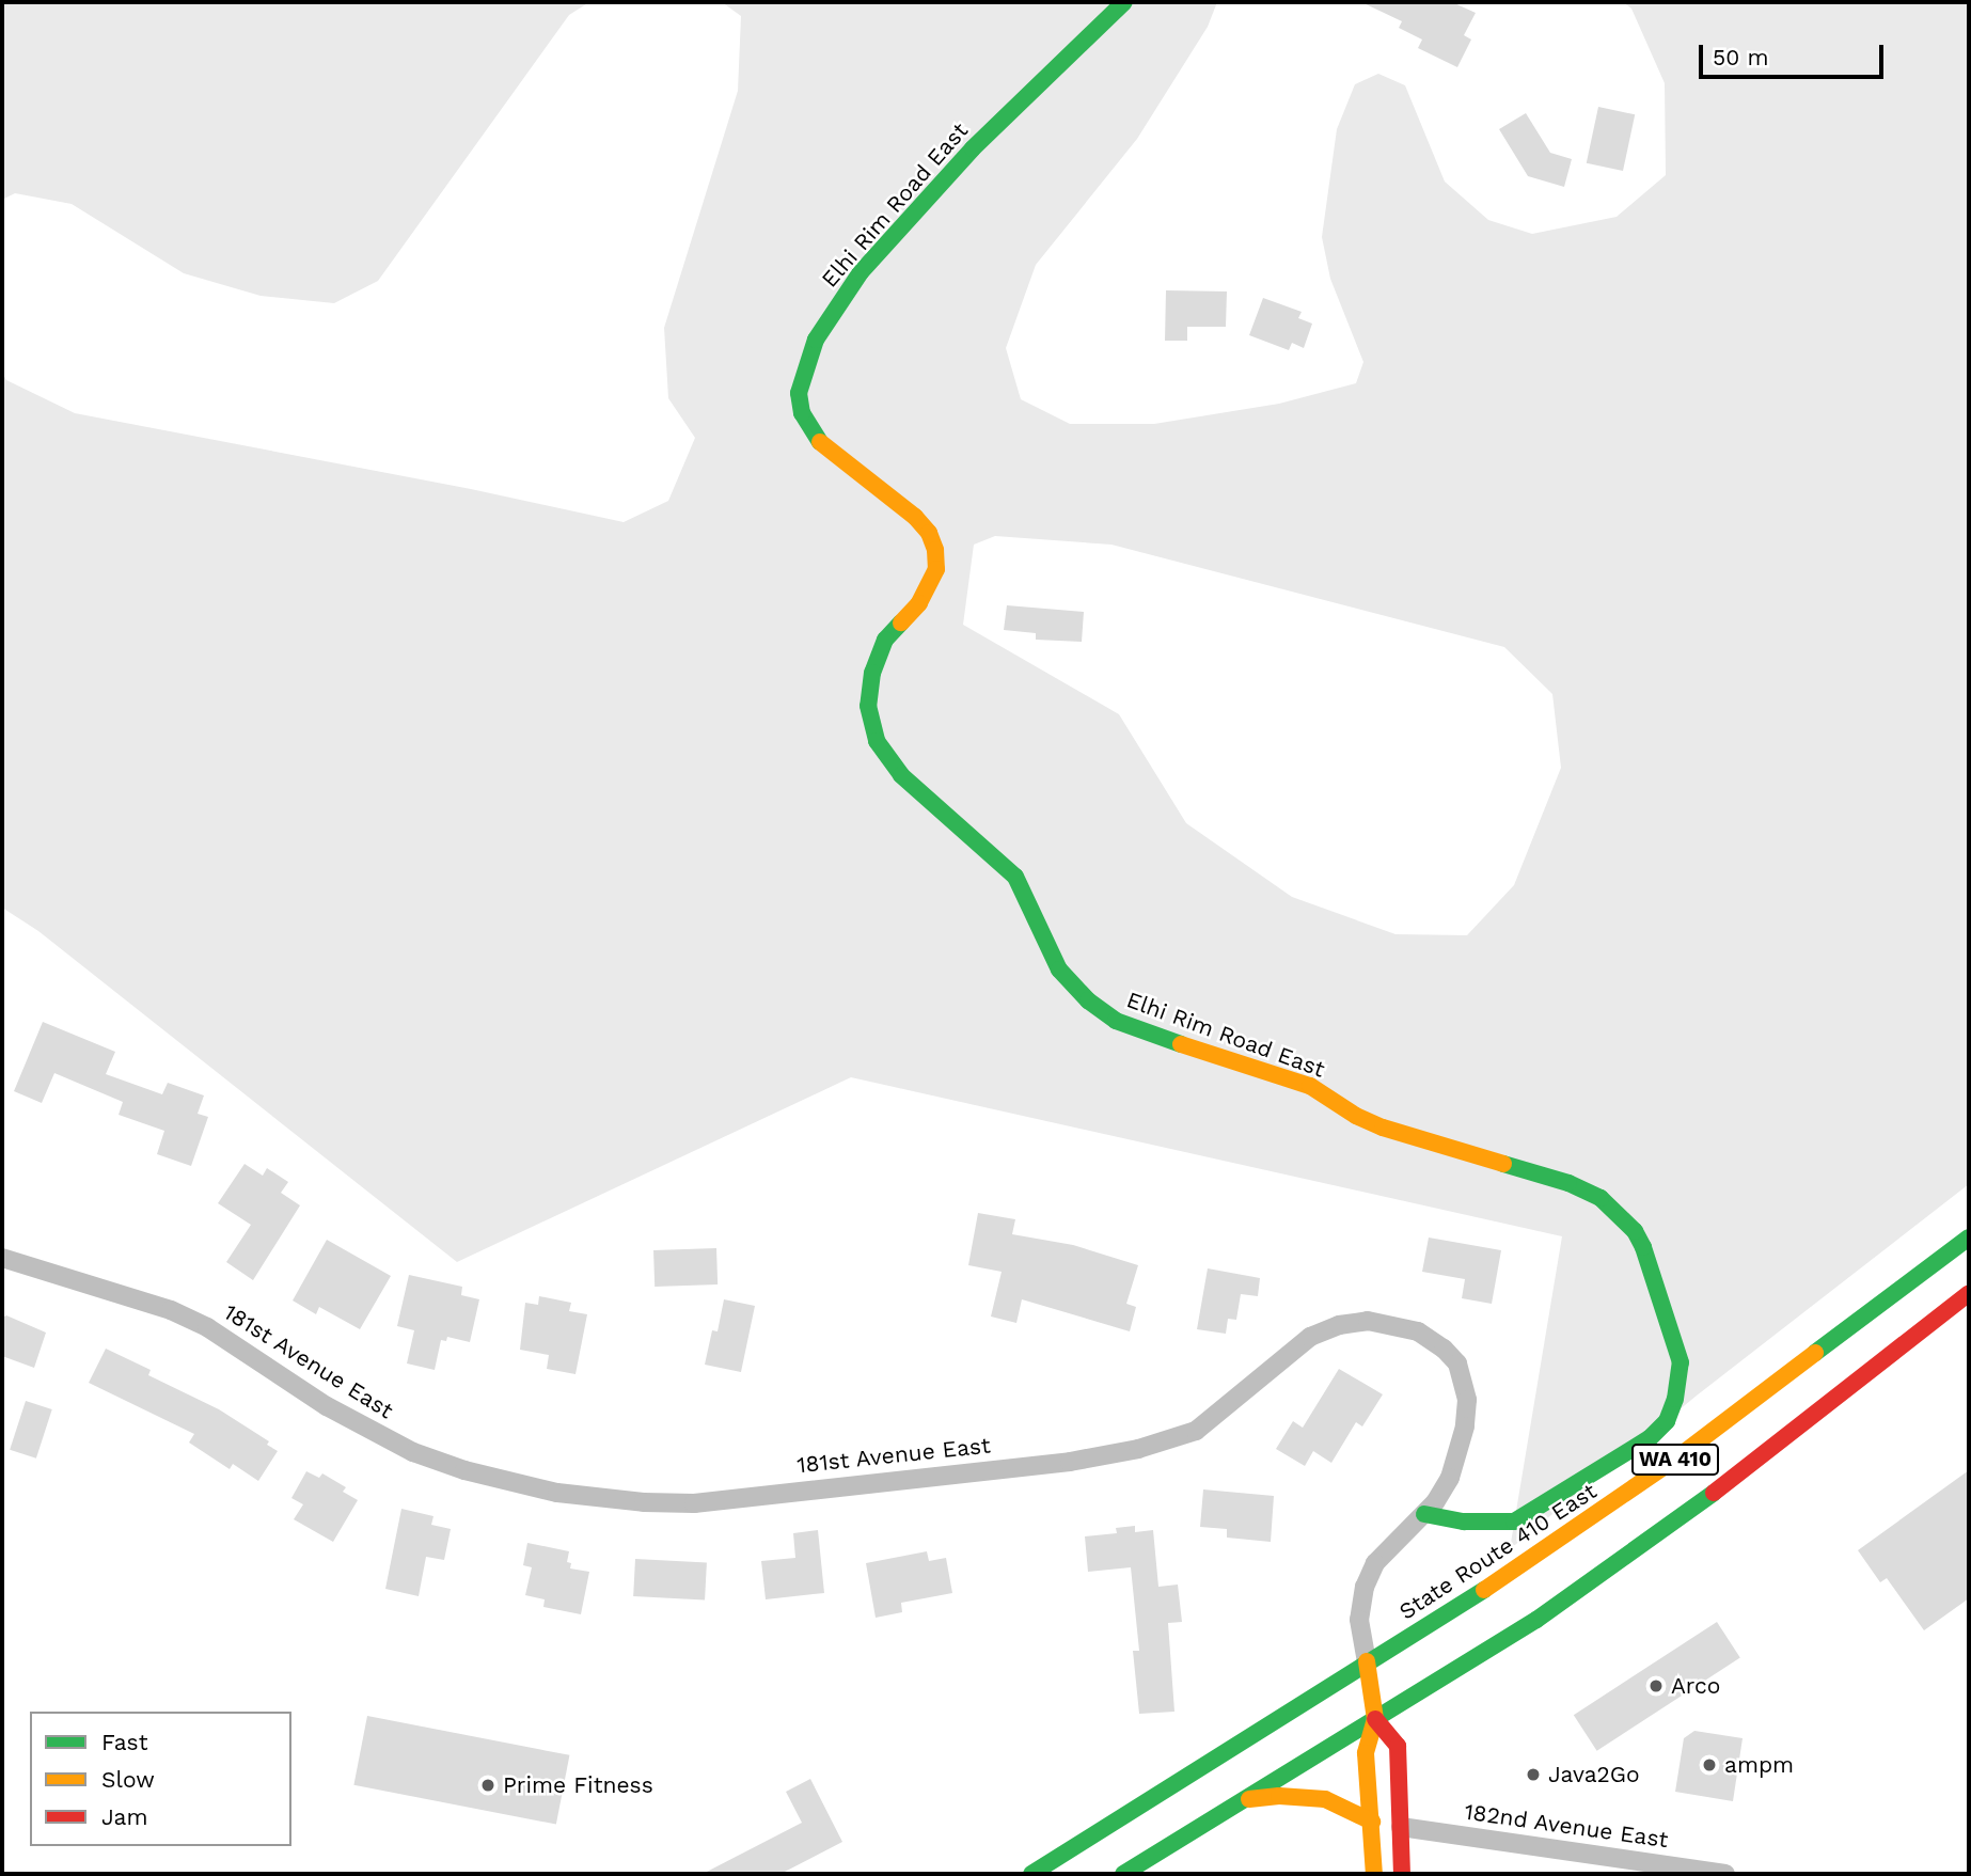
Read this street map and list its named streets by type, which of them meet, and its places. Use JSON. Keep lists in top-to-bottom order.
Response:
{
  "streets": {
    "main road": ["Elhi Rim Road East", "WA 410", "State Route 410 East"],
    "street": ["181st Avenue East", "182nd Avenue East"]
  },
  "crossings": [
    ["Elhi Rim Road East", "181st Avenue East"],
    ["181st Avenue East", "State Route 410 East"]
  ],
  "places": [
    "Arco",
    "ampm",
    "Java2Go",
    "Prime Fitness"
  ],
  "legend": ["Fast", "Slow", "Jam"],
  "scale_bar": "50 m"
}
